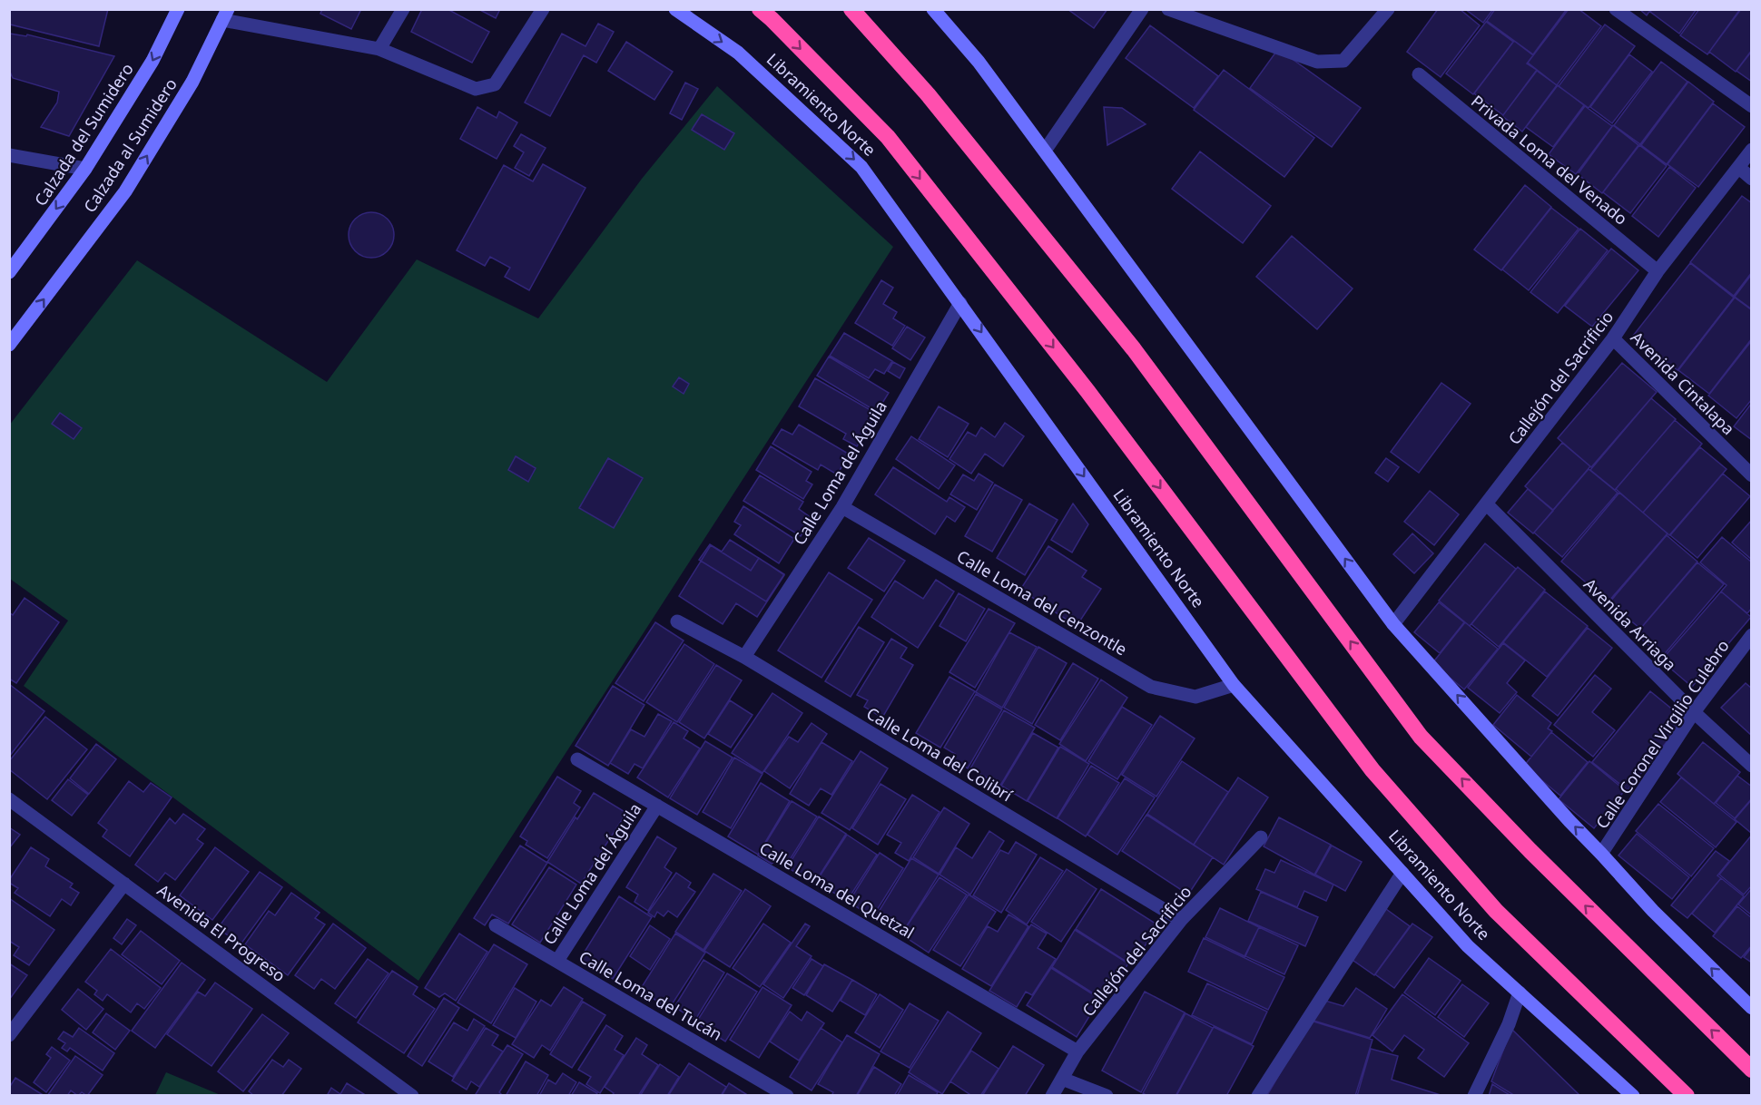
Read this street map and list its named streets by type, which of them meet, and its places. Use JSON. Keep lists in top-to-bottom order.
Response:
{
  "streets": {
    "highway": ["Libramiento Norte"],
    "street": [
      "Calzada del Sumidero",
      "Calzada al Sumidero",
      "Privada Loma del Venado",
      "Callejón del Sacrificio",
      "Avenida Cintalapa",
      "Calle Loma del Águila",
      "Calle Loma del Cenzontle",
      "Avenida Arriaga",
      "Calle Coronel Virgilio Culebro",
      "Calle Loma del Colibrí",
      "Calle Loma del Quetzal",
      "Avenida El Progreso",
      "Calle Loma del Tucán"
    ]
  },
  "crossings": [
    ["Libramiento Norte", "Calle Loma del Águila"],
    ["Libramiento Norte", "Calle Loma del Cenzontle"],
    ["Privada Loma del Venado", "Callejón del Sacrificio"],
    ["Callejón del Sacrificio", "Avenida Cintalapa"],
    ["Callejón del Sacrificio", "Avenida Arriaga"],
    ["Callejón del Sacrificio", "Calle Loma del Colibrí"],
    ["Callejón del Sacrificio", "Calle Loma del Quetzal"],
    ["Calle Loma del Águila", "Calle Loma del Cenzontle"],
    ["Calle Loma del Águila", "Calle Loma del Colibrí"],
    ["Calle Loma del Águila", "Calle Loma del Quetzal"],
    ["Calle Loma del Águila", "Calle Loma del Tucán"],
    ["Avenida Arriaga", "Calle Coronel Virgilio Culebro"]
  ],
  "one_way": ["Calzada del Sumidero", "Calzada al Sumidero"]
}
